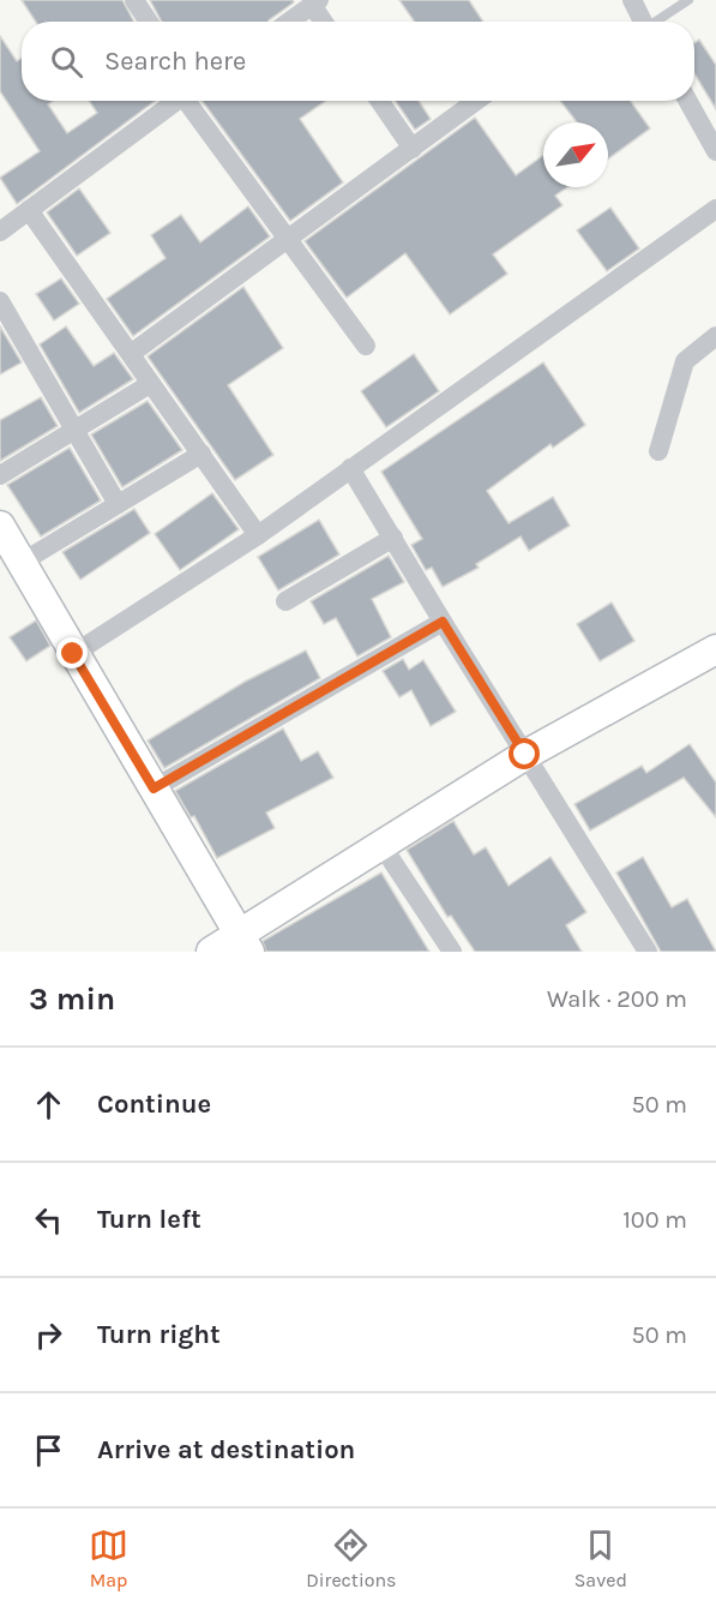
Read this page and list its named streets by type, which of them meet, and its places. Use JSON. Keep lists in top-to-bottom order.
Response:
{
  "north": "top right",
  "page": {
    "search": "Search here",
    "heading": ["3 min", "Walk · 200 m"],
    "list": [
      ["Continue", "50 m"],
      ["Turn left", "100 m"],
      ["Turn right", "50 m"],
      "Arrive at destination"
    ],
    "nav": ["Map", "Directions", "Saved"]
  }
}
